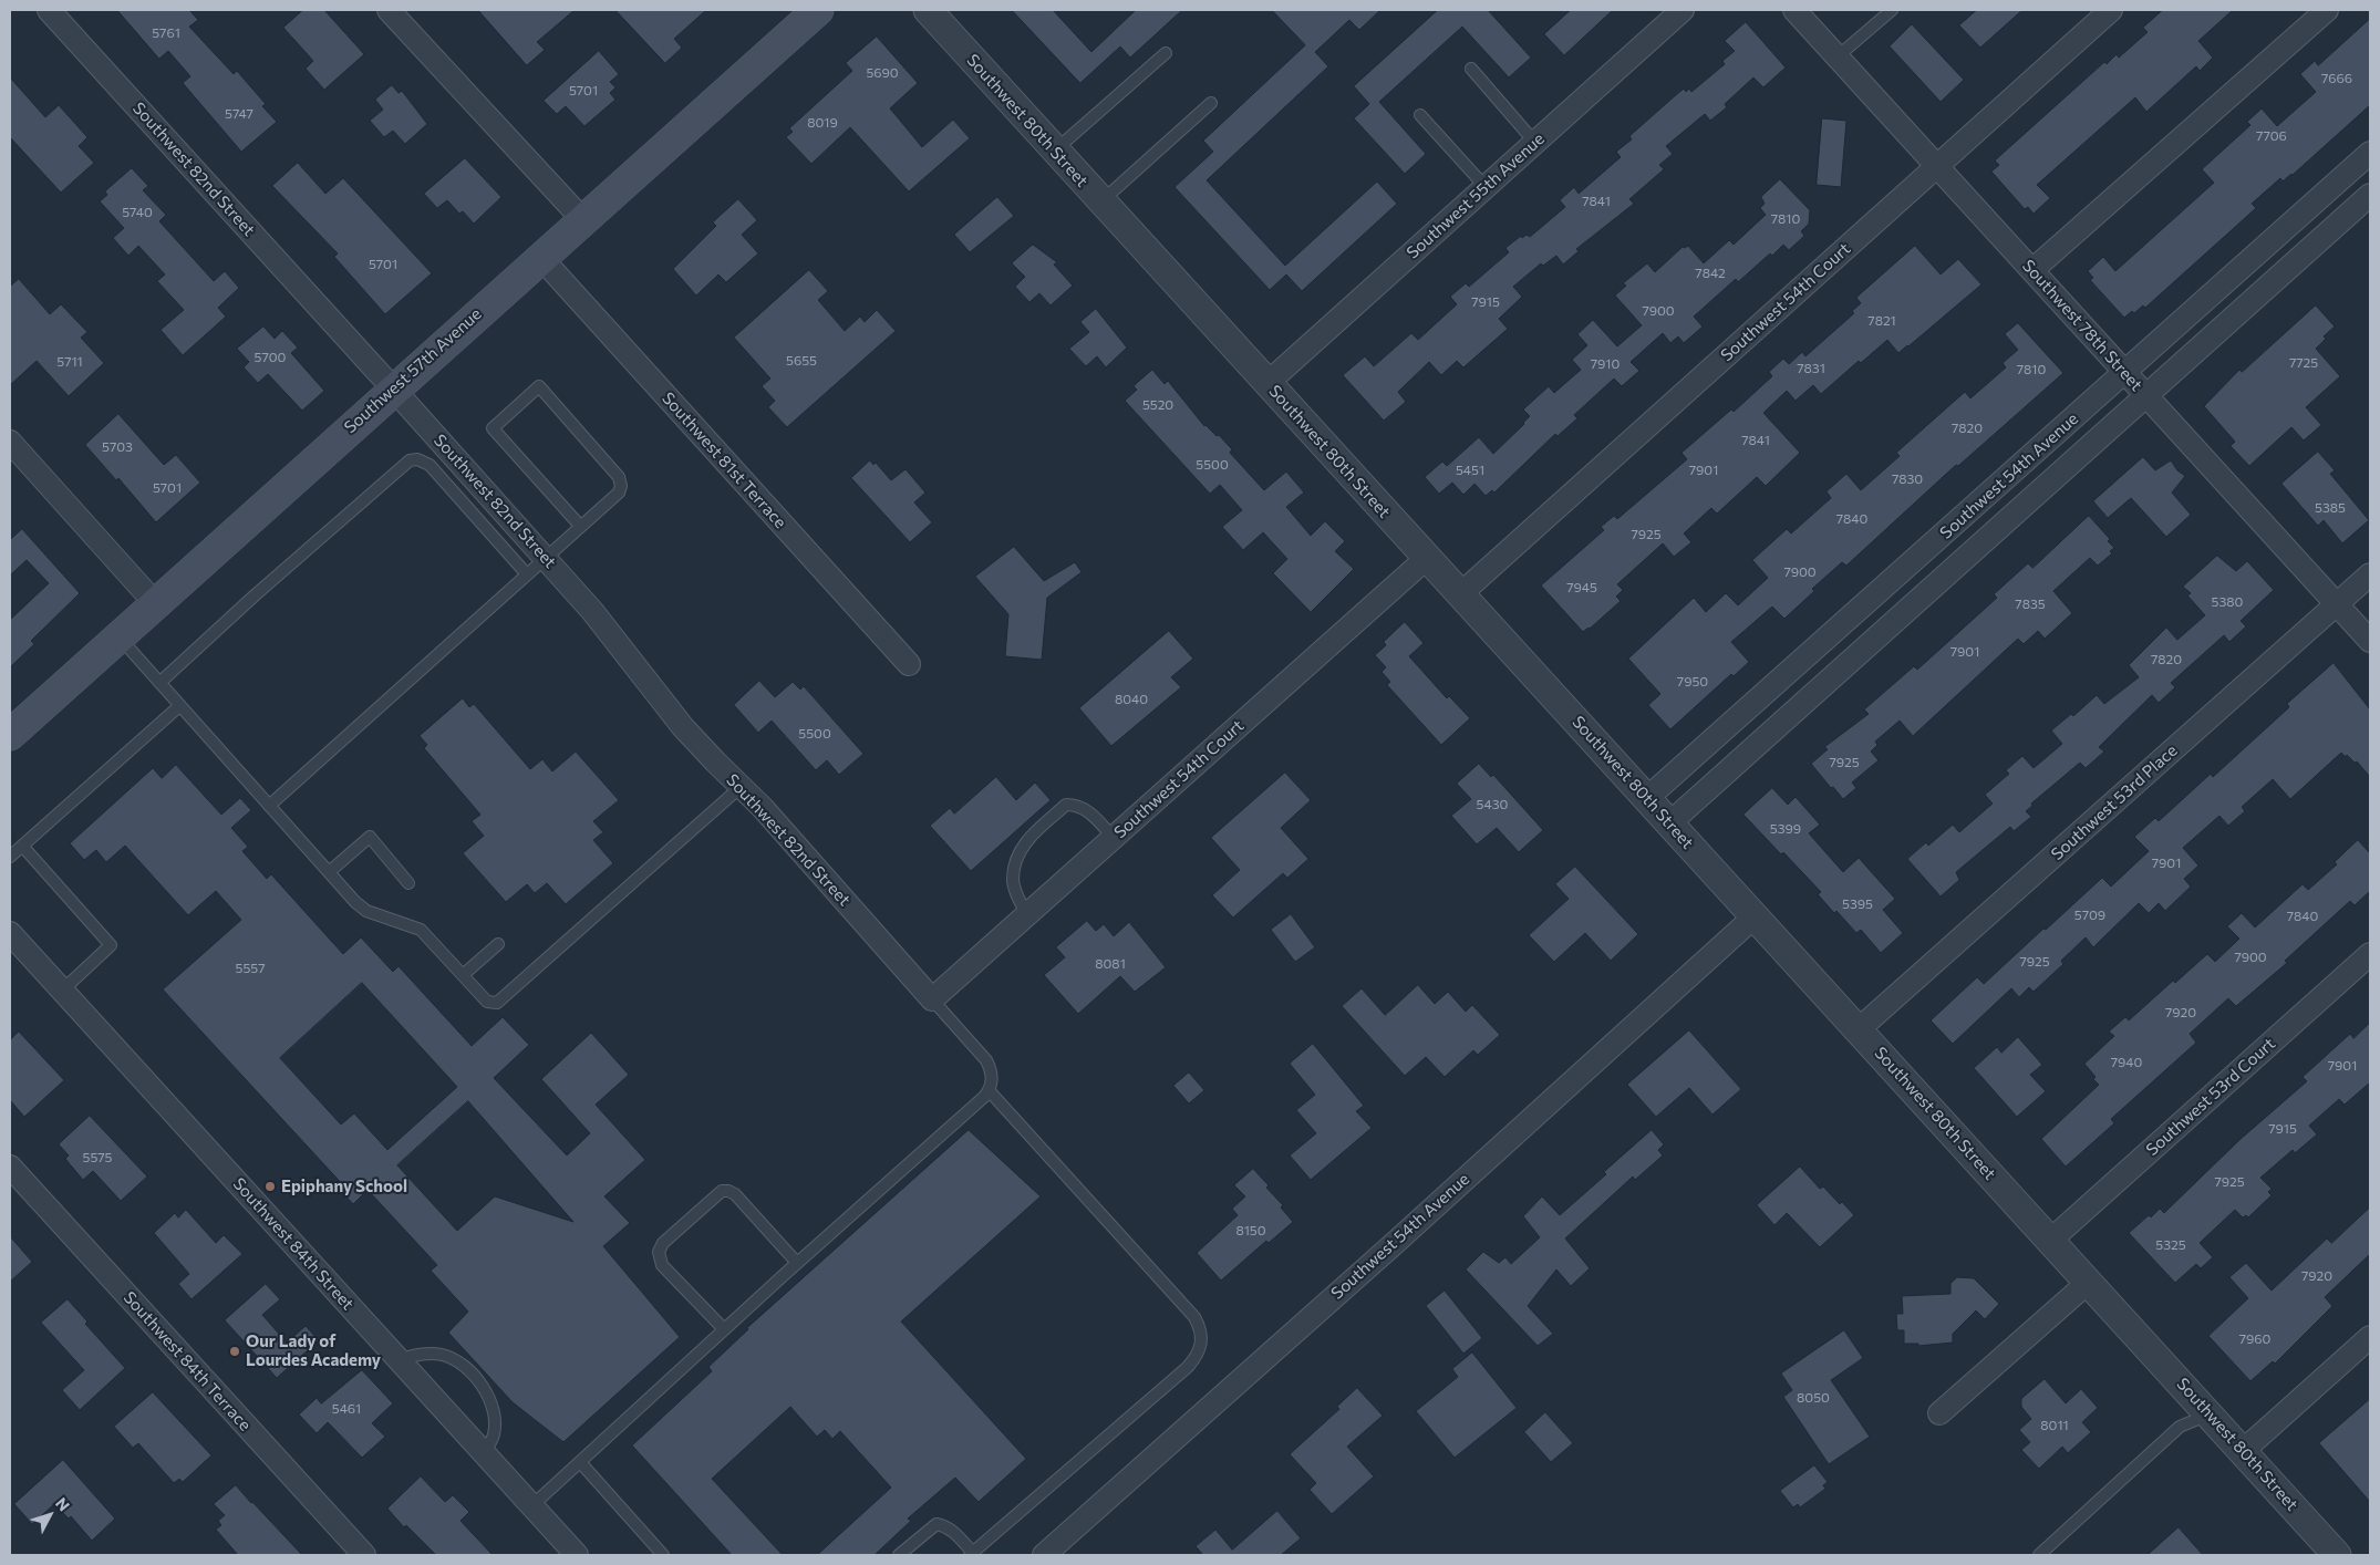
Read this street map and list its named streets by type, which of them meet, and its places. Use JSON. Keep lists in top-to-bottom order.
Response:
{
  "streets": {
    "main road": ["Southwest 57th Avenue"],
    "street": [
      "Southwest 80th Street",
      "Southwest 82nd Street",
      "Southwest 55th Avenue",
      "Southwest 54th Court",
      "Southwest 78th Street",
      "Southwest 81st Terrace",
      "Southwest 54th Avenue",
      "Southwest 53rd Place",
      "Southwest 53rd Court",
      "Southwest 84th Street",
      "Southwest 84th Terrace"
    ]
  },
  "crossings": [
    ["Southwest 80th Street", "Southwest 55th Avenue"],
    ["Southwest 80th Street", "Southwest 54th Court"],
    ["Southwest 80th Street", "Southwest 54th Avenue"],
    ["Southwest 80th Street", "Southwest 53rd Place"],
    ["Southwest 80th Street", "Southwest 53rd Court"],
    ["Southwest 82nd Street", "Southwest 54th Court"],
    ["Southwest 82nd Street", "Southwest 57th Avenue"],
    ["Southwest 54th Court", "Southwest 78th Street"],
    ["Southwest 78th Street", "Southwest 54th Avenue"],
    ["Southwest 78th Street", "Southwest 53rd Place"],
    ["Southwest 57th Avenue", "Southwest 81st Terrace"]
  ],
  "places": ["Epiphany School", "Our Lady of Lourdes Academy"],
  "house_numbers": [
    "5761",
    "5690",
    "7666",
    "5701",
    "5747",
    "8019",
    "7706",
    "7841",
    "5740",
    "7810",
    "5701",
    "7842",
    "7915",
    "7900",
    "7821",
    "5700",
    "5655",
    "5711",
    "7725",
    "7910",
    "7831",
    "7810",
    "5520",
    "7820",
    "7841",
    "5703",
    "5500",
    "5451",
    "7901",
    "7830",
    "5701",
    "5385",
    "7840",
    "7925",
    "7900",
    "7945",
    "5380",
    "7835",
    "7901",
    "7820",
    "7950",
    "8040",
    "5500",
    "7925",
    "5430",
    "5399",
    "7901",
    "5395",
    "5709",
    "7840",
    "7900",
    "7925",
    "8081",
    "5557",
    "7920",
    "7940",
    "7901",
    "7915",
    "5575",
    "7925",
    "8150",
    "5325",
    "7920",
    "7960",
    "8050",
    "5461",
    "8011"
  ],
  "north": "top right"
}
